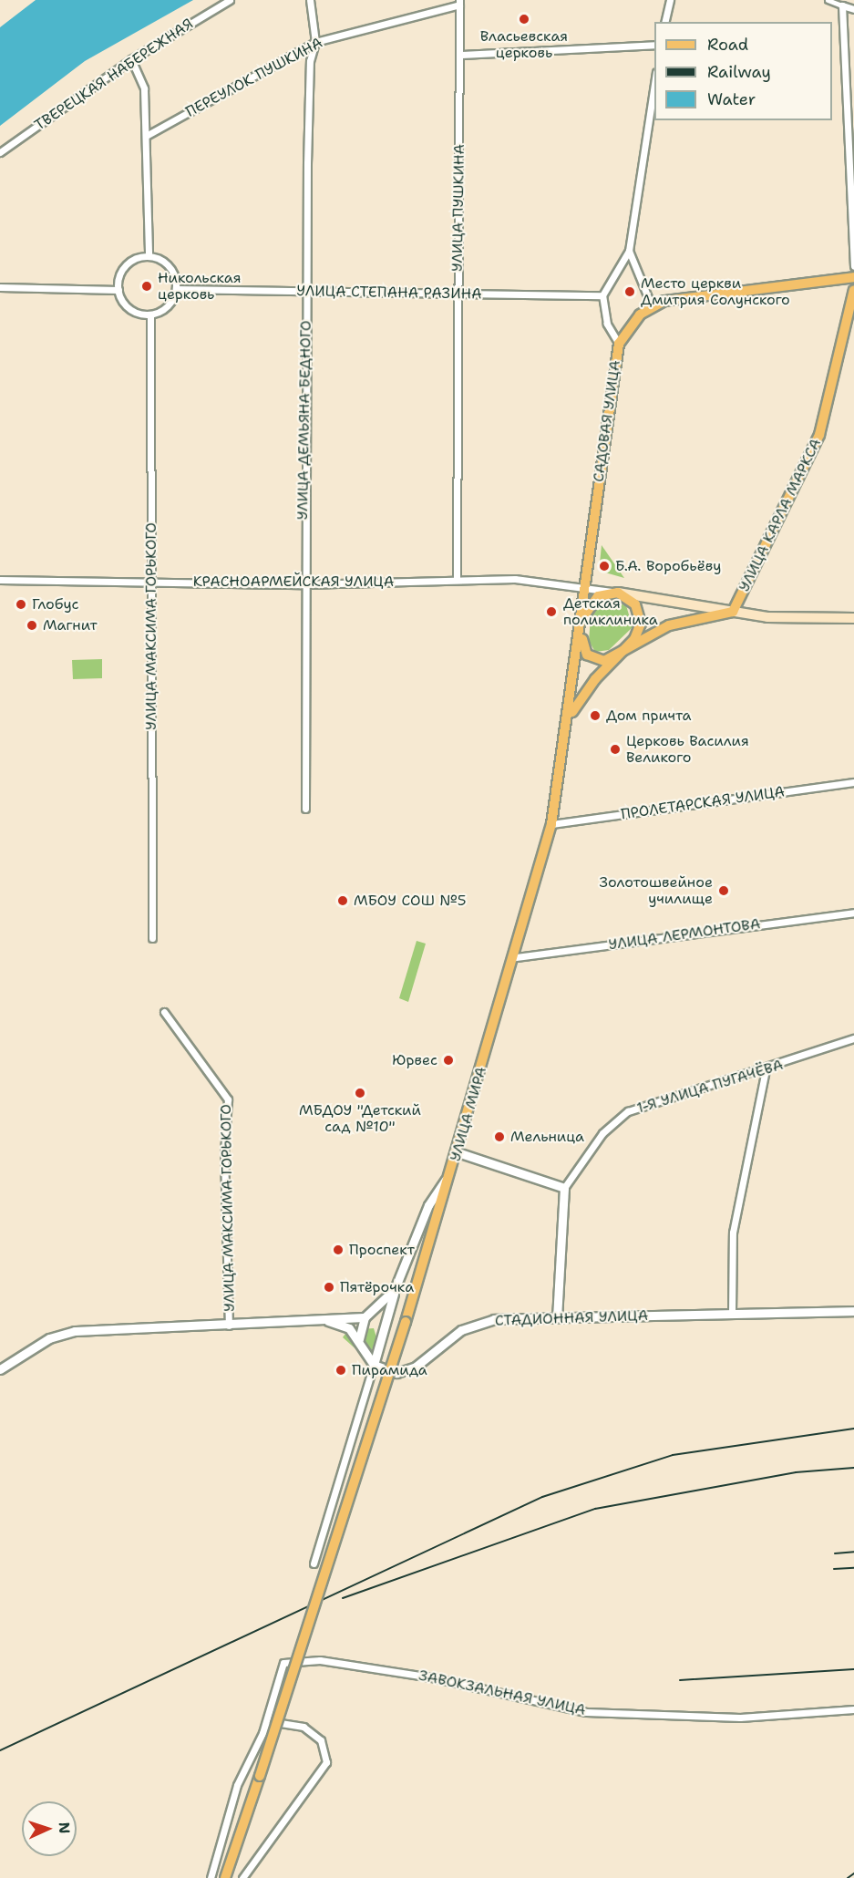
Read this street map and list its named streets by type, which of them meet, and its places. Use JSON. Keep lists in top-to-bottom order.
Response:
{
  "streets": {
    "main road": ["САДОВАЯ УЛИЦА", "УЛИЦА КАРЛА МАРКСА", "УЛИЦА МИРА"],
    "street": [
      "ТВЕРЕЦКАЯ НАБЕРЕЖНАЯ",
      "ПЕРЕУЛОК ПУШКИНА",
      "УЛИЦА ПУШКИНА",
      "УЛИЦА СТЕПАНА РАЗИНА",
      "УЛИЦА ДЕМЬЯНА БЕДНОГО",
      "КРАСНОАРМЕЙСКАЯ УЛИЦА",
      "УЛИЦА МАКСИМА ГОРЬКОГО",
      "ПРОЛЕТАРСКАЯ УЛИЦА",
      "УЛИЦА ЛЕРМОНТОВА",
      "1-Я УЛИЦА ПУГАЧЁВА",
      "СТАДИОННАЯ УЛИЦА",
      "ЗАВОКЗАЛЬНАЯ УЛИЦА"
    ]
  },
  "crossings": [
    ["ПЕРЕУЛОК ПУШКИНА", "УЛИЦА ПУШКИНА"],
    ["ПЕРЕУЛОК ПУШКИНА", "УЛИЦА ДЕМЬЯНА БЕДНОГО"],
    ["УЛИЦА ПУШКИНА", "УЛИЦА СТЕПАНА РАЗИНА"],
    ["УЛИЦА ПУШКИНА", "КРАСНОАРМЕЙСКАЯ УЛИЦА"],
    ["УЛИЦА СТЕПАНА РАЗИНА", "УЛИЦА ДЕМЬЯНА БЕДНОГО"],
    ["УЛИЦА СТЕПАНА РАЗИНА", "УЛИЦА МАКСИМА ГОРЬКОГО"],
    ["УЛИЦА ДЕМЬЯНА БЕДНОГО", "КРАСНОАРМЕЙСКАЯ УЛИЦА"],
    ["САДОВАЯ УЛИЦА", "КРАСНОАРМЕЙСКАЯ УЛИЦА"],
    ["САДОВАЯ УЛИЦА", "УЛИЦА МИРА"],
    ["КРАСНОАРМЕЙСКАЯ УЛИЦА", "УЛИЦА МАКСИМА ГОРЬКОГО"],
    ["КРАСНОАРМЕЙСКАЯ УЛИЦА", "УЛИЦА МИРА"],
    ["ПРОЛЕТАРСКАЯ УЛИЦА", "УЛИЦА МИРА"],
    ["УЛИЦА ЛЕРМОНТОВА", "УЛИЦА МИРА"]
  ],
  "places": [
    "Власьевская церковь",
    "Никольская церковь",
    "Место церкви Дмитрия Солунского",
    "Б.А. Воробьёву",
    "Глобус",
    "Детская поликлиника",
    "Магнит",
    "Дом причта",
    "Церковь Василия Великого",
    "Золотошвейное училище",
    "МБОУ СОШ №5",
    "Юрвес",
    "МБДОУ \"Детский сад №10\"",
    "Мельница",
    "Проспект",
    "Пятёрочка",
    "Пирамида"
  ],
  "legend": ["Road", "Railway", "Water"],
  "north": "right"
}
